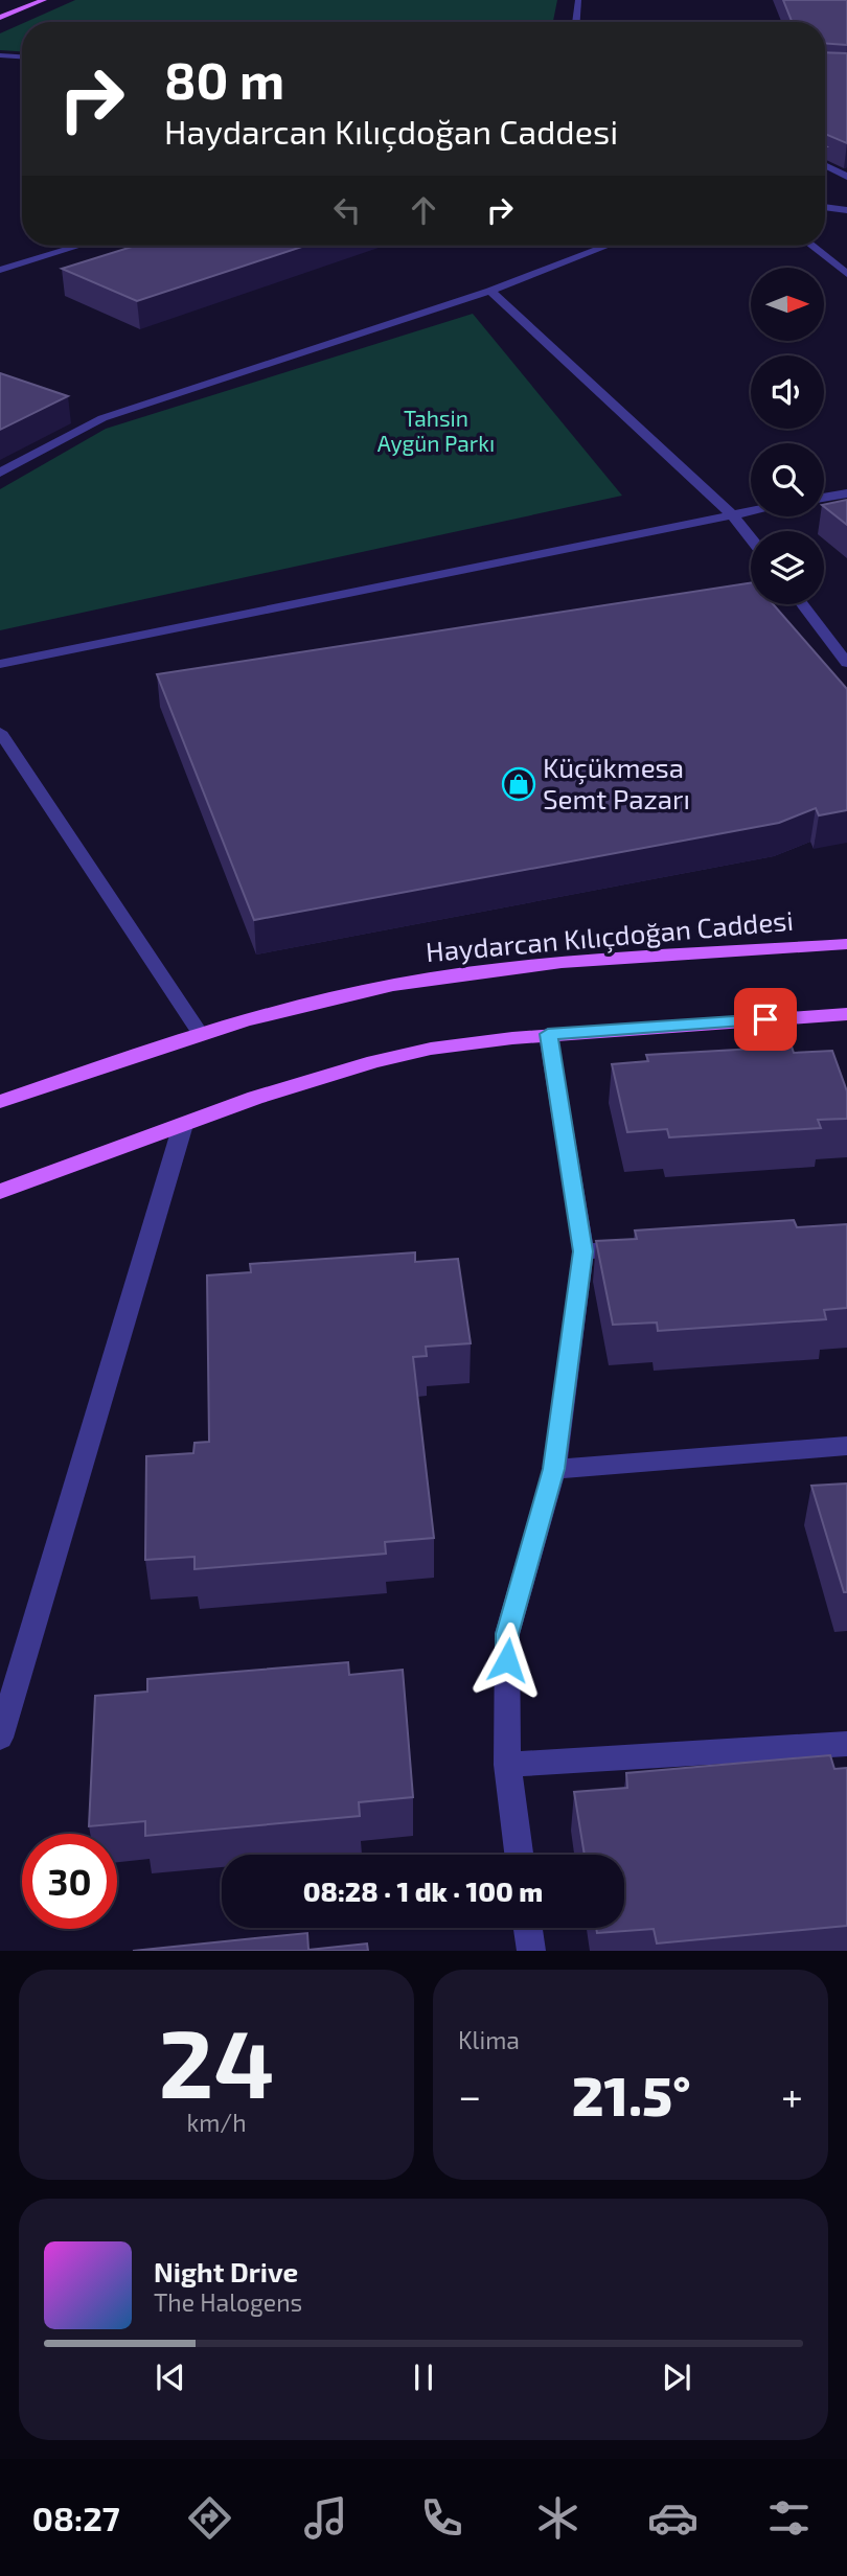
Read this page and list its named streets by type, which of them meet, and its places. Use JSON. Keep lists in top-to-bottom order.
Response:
{
  "streets": {
    "main road": ["Haydarcan Kılıçdoğan Caddesi"]
  },
  "parks": ["Tahsin Aygün Parkı"],
  "places": {
    "shop": ["Küçükmesa Semt Pazarı"]
  },
  "north": "right",
  "page": {
    "turn": ["80 m", "Haydarcan Kılıçdoğan Caddesi"],
    "limit": "30",
    "trip": "08:28 · 1 dk · 100 m",
    "tile": [
      ["24", "km/h"],
      "Klima"
    ],
    "heat": ["−", "21.5°", "+"],
    "song": ["Night Drive", "The Halogens"],
    "tabs": "08:27"
  }
}
